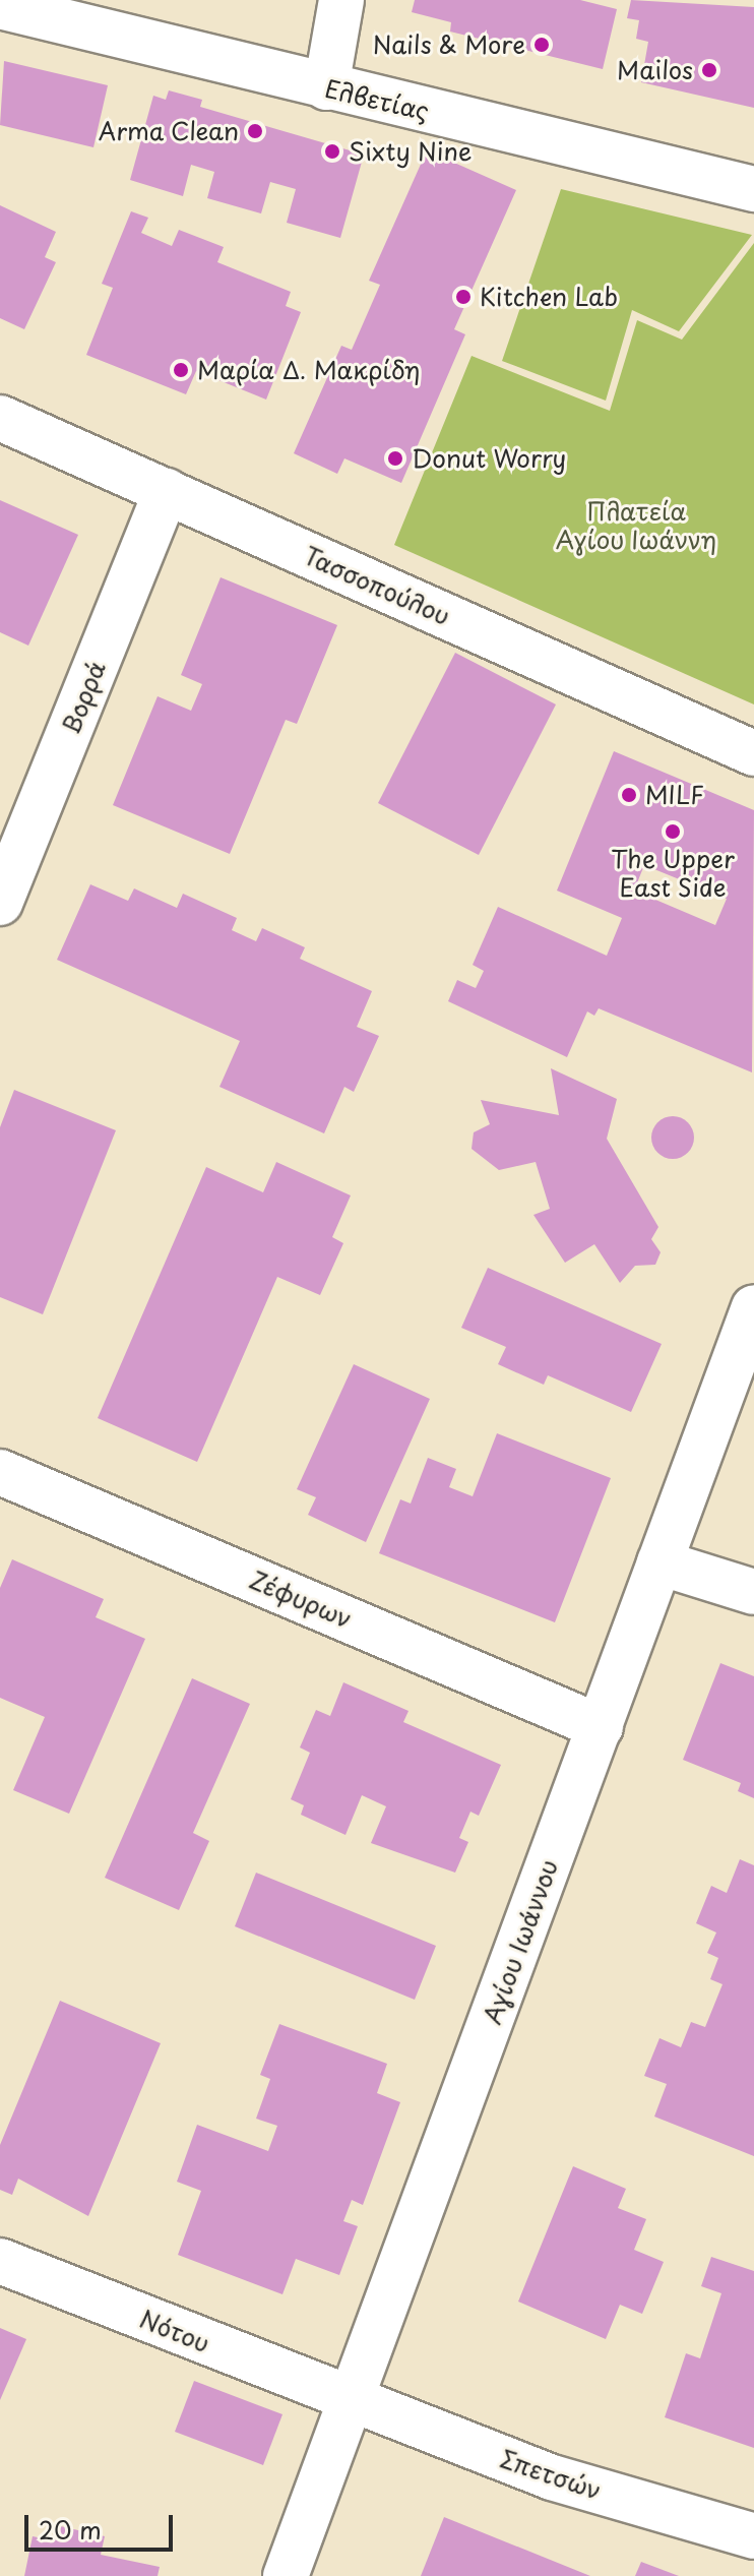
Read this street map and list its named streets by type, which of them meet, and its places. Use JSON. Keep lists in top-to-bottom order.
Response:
{
  "streets": {
    "street": [
      "Ελβετίας",
      "Τασσοπούλου",
      "Βορρά",
      "Ζέφυρων",
      "Αγίου Ιωάννου",
      "Νότου",
      "Σπετσών"
    ]
  },
  "crossings": [
    ["Τασσοπούλου", "Βορρά"],
    ["Ζέφυρων", "Αγίου Ιωάννου"],
    ["Αγίου Ιωάννου", "Νότου"],
    ["Αγίου Ιωάννου", "Σπετσών"],
    ["Νότου", "Σπετσών"]
  ],
  "parks": ["Πλατεία Αγίου Ιωάννη"],
  "places": [
    "Nails & More",
    "Mailos",
    "Arma Clean",
    "Sixty Nine",
    "Kitchen Lab",
    "Μαρία Δ. Μακρίδη",
    "Donut Worry",
    "MILF",
    "The Upper East Side"
  ],
  "scale_bar": "20 m"
}
